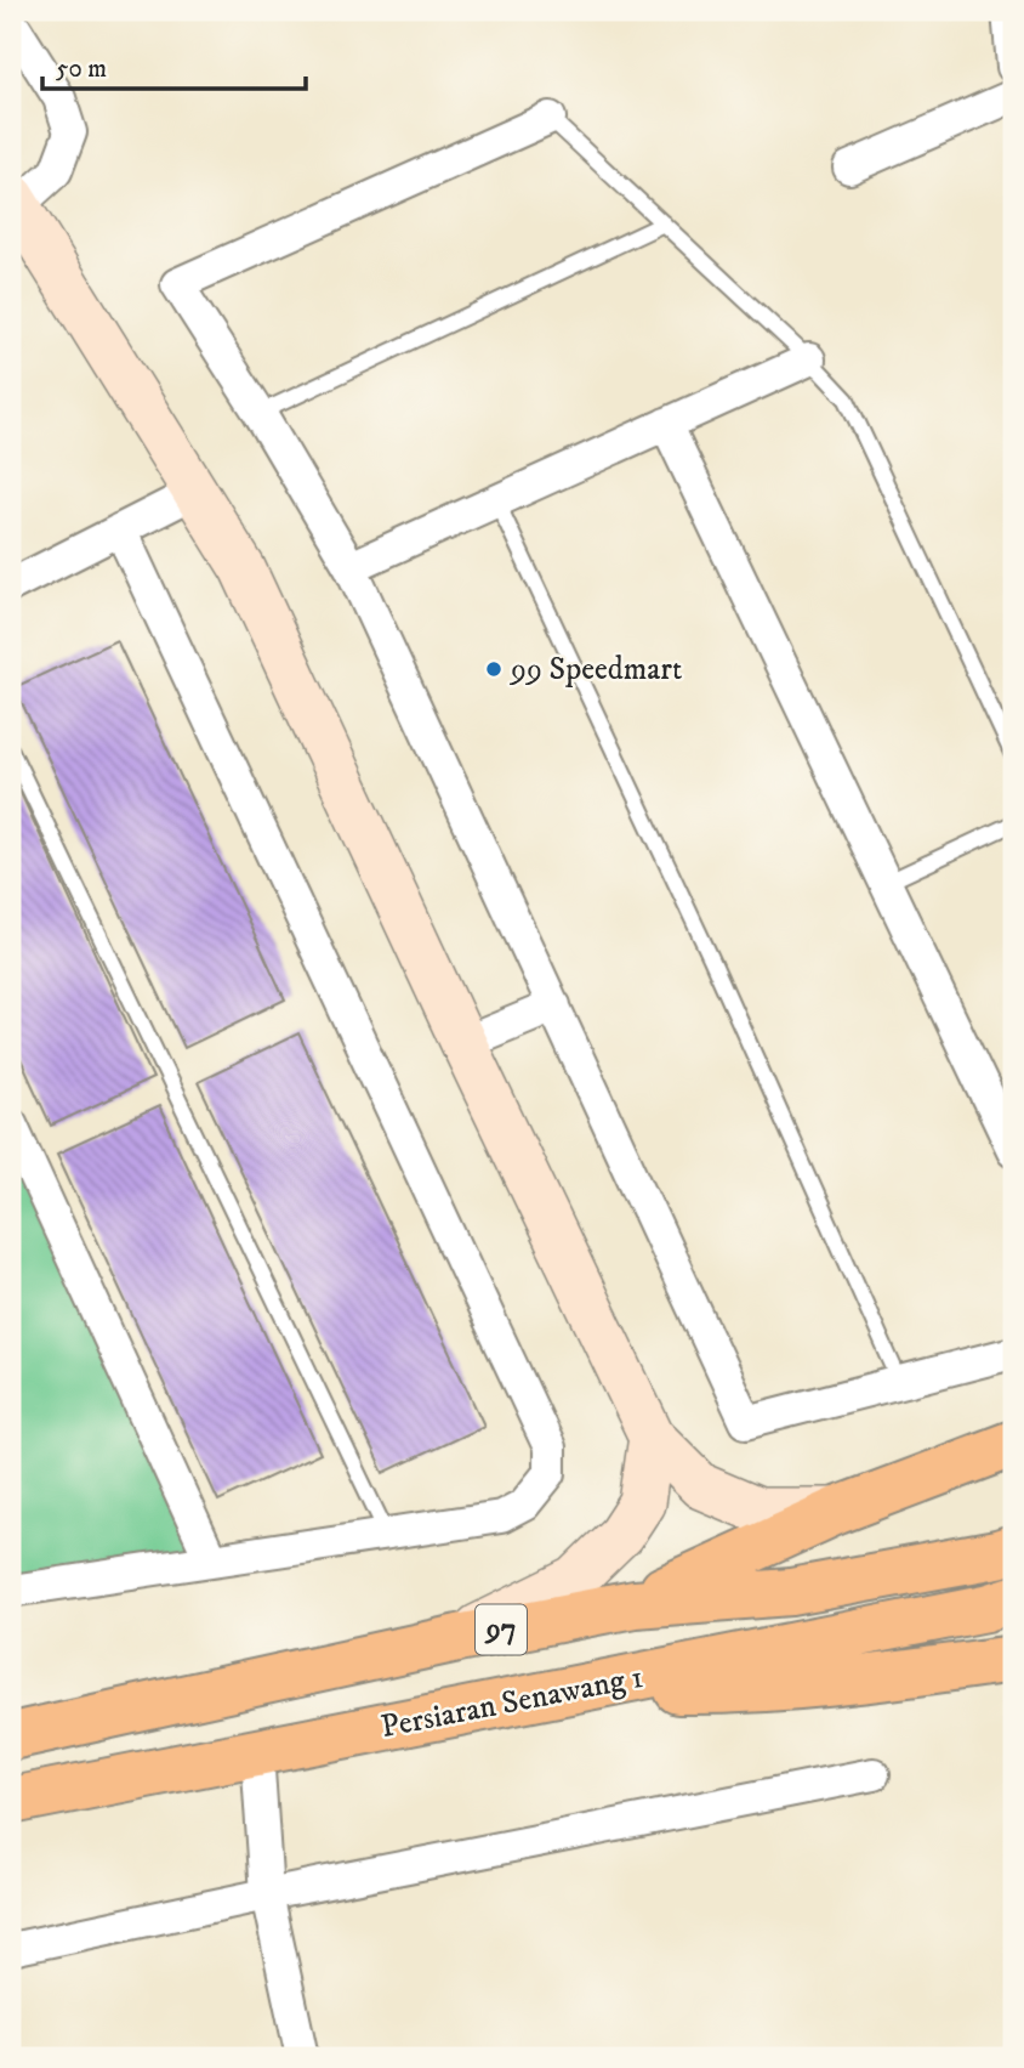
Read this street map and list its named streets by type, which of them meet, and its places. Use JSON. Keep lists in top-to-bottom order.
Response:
{
  "streets": {
    "main road": ["97", "Persiaran Senawang 1"]
  },
  "places": ["99 Speedmart"],
  "scale_bar": "50 m"
}
